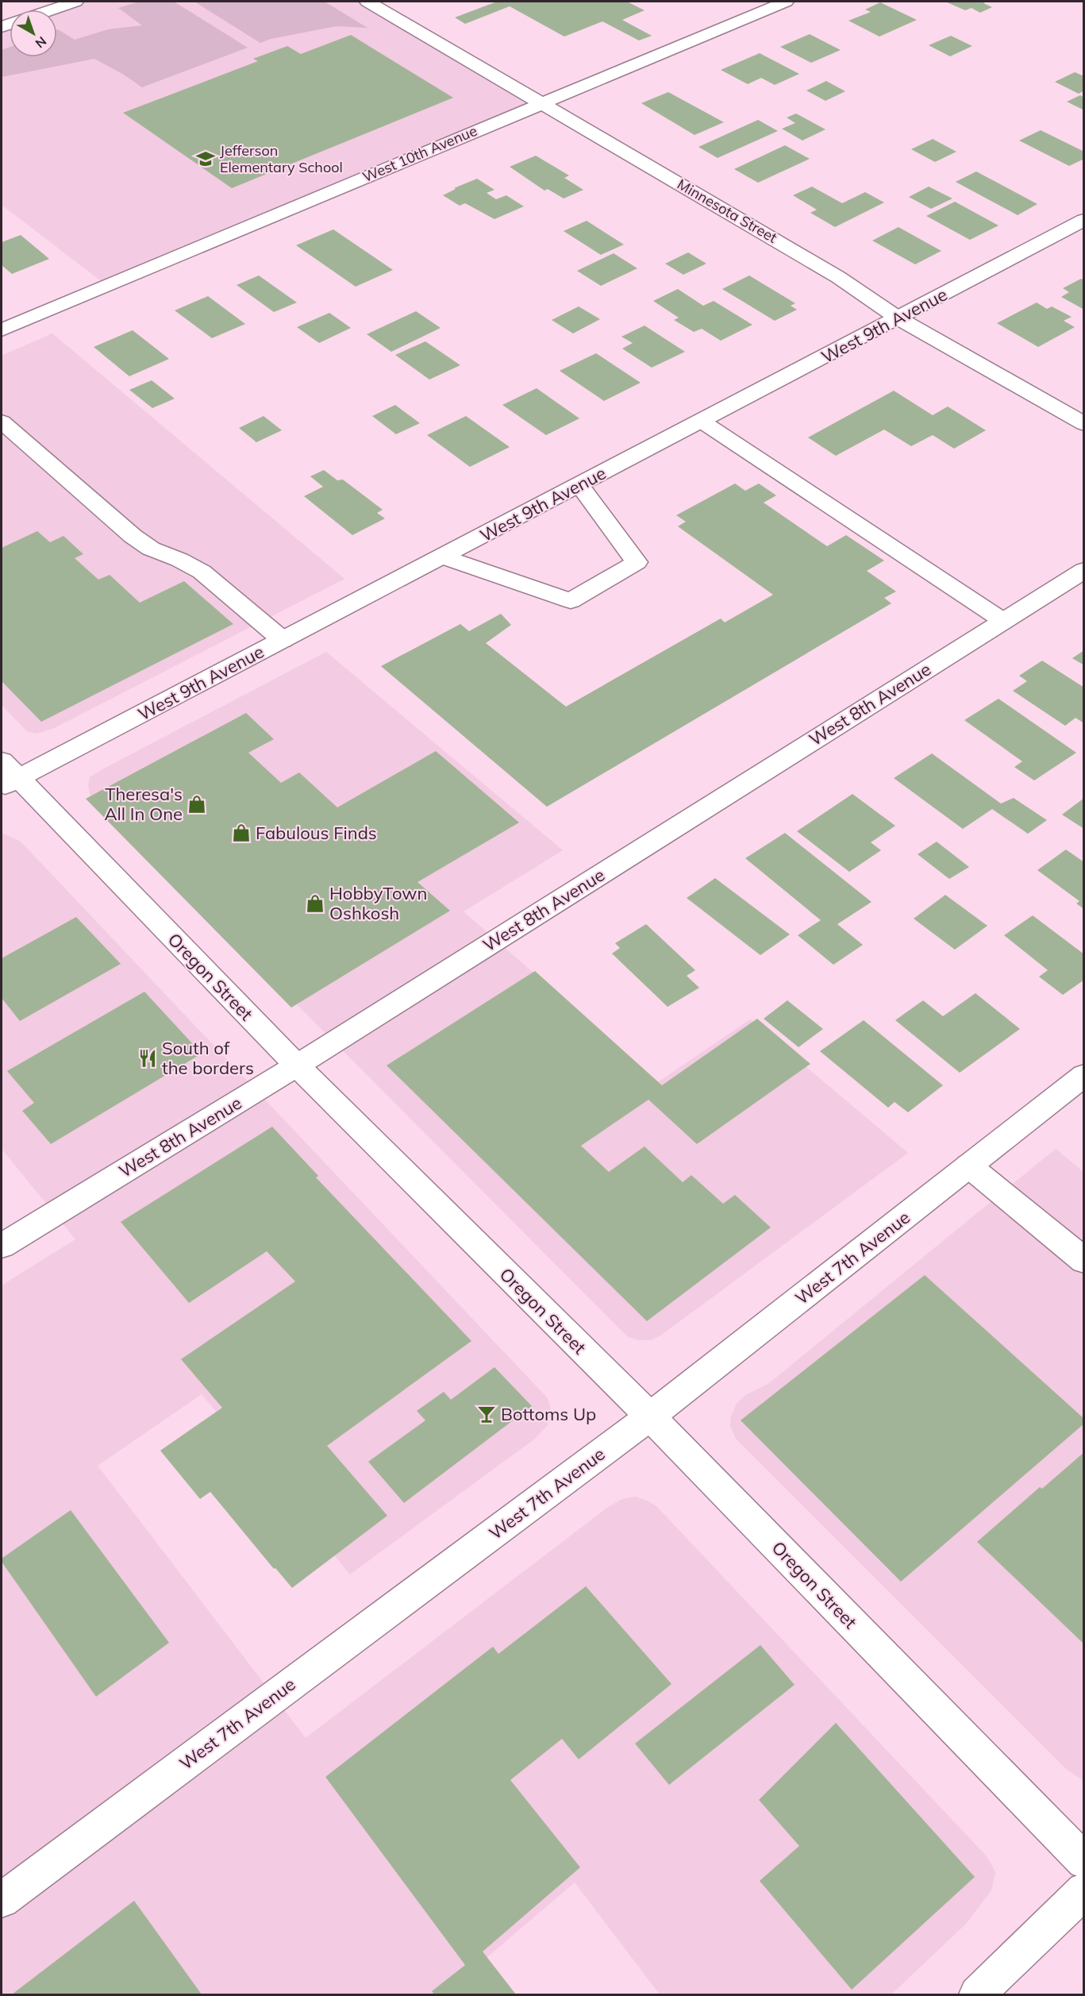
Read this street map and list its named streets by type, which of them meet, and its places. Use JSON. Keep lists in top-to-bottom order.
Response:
{
  "streets": {
    "street": [
      "West 10th Avenue",
      "Minnesota Street",
      "West 9th Avenue",
      "West 8th Avenue",
      "Oregon Street",
      "West 7th Avenue"
    ]
  },
  "crossings": [
    ["West 10th Avenue", "Minnesota Street"],
    ["Minnesota Street", "West 9th Avenue"],
    ["West 9th Avenue", "Oregon Street"],
    ["West 8th Avenue", "Oregon Street"],
    ["Oregon Street", "West 7th Avenue"]
  ],
  "places": {
    "school or university": ["Jefferson Elementary School"],
    "shop": ["Theresa's All In One", "Fabulous Finds", "HobbyTown Oshkosh"],
    "restaurant": ["South of the borders"],
    "bar": ["Bottoms Up"]
  },
  "north": "bottom right"
}
